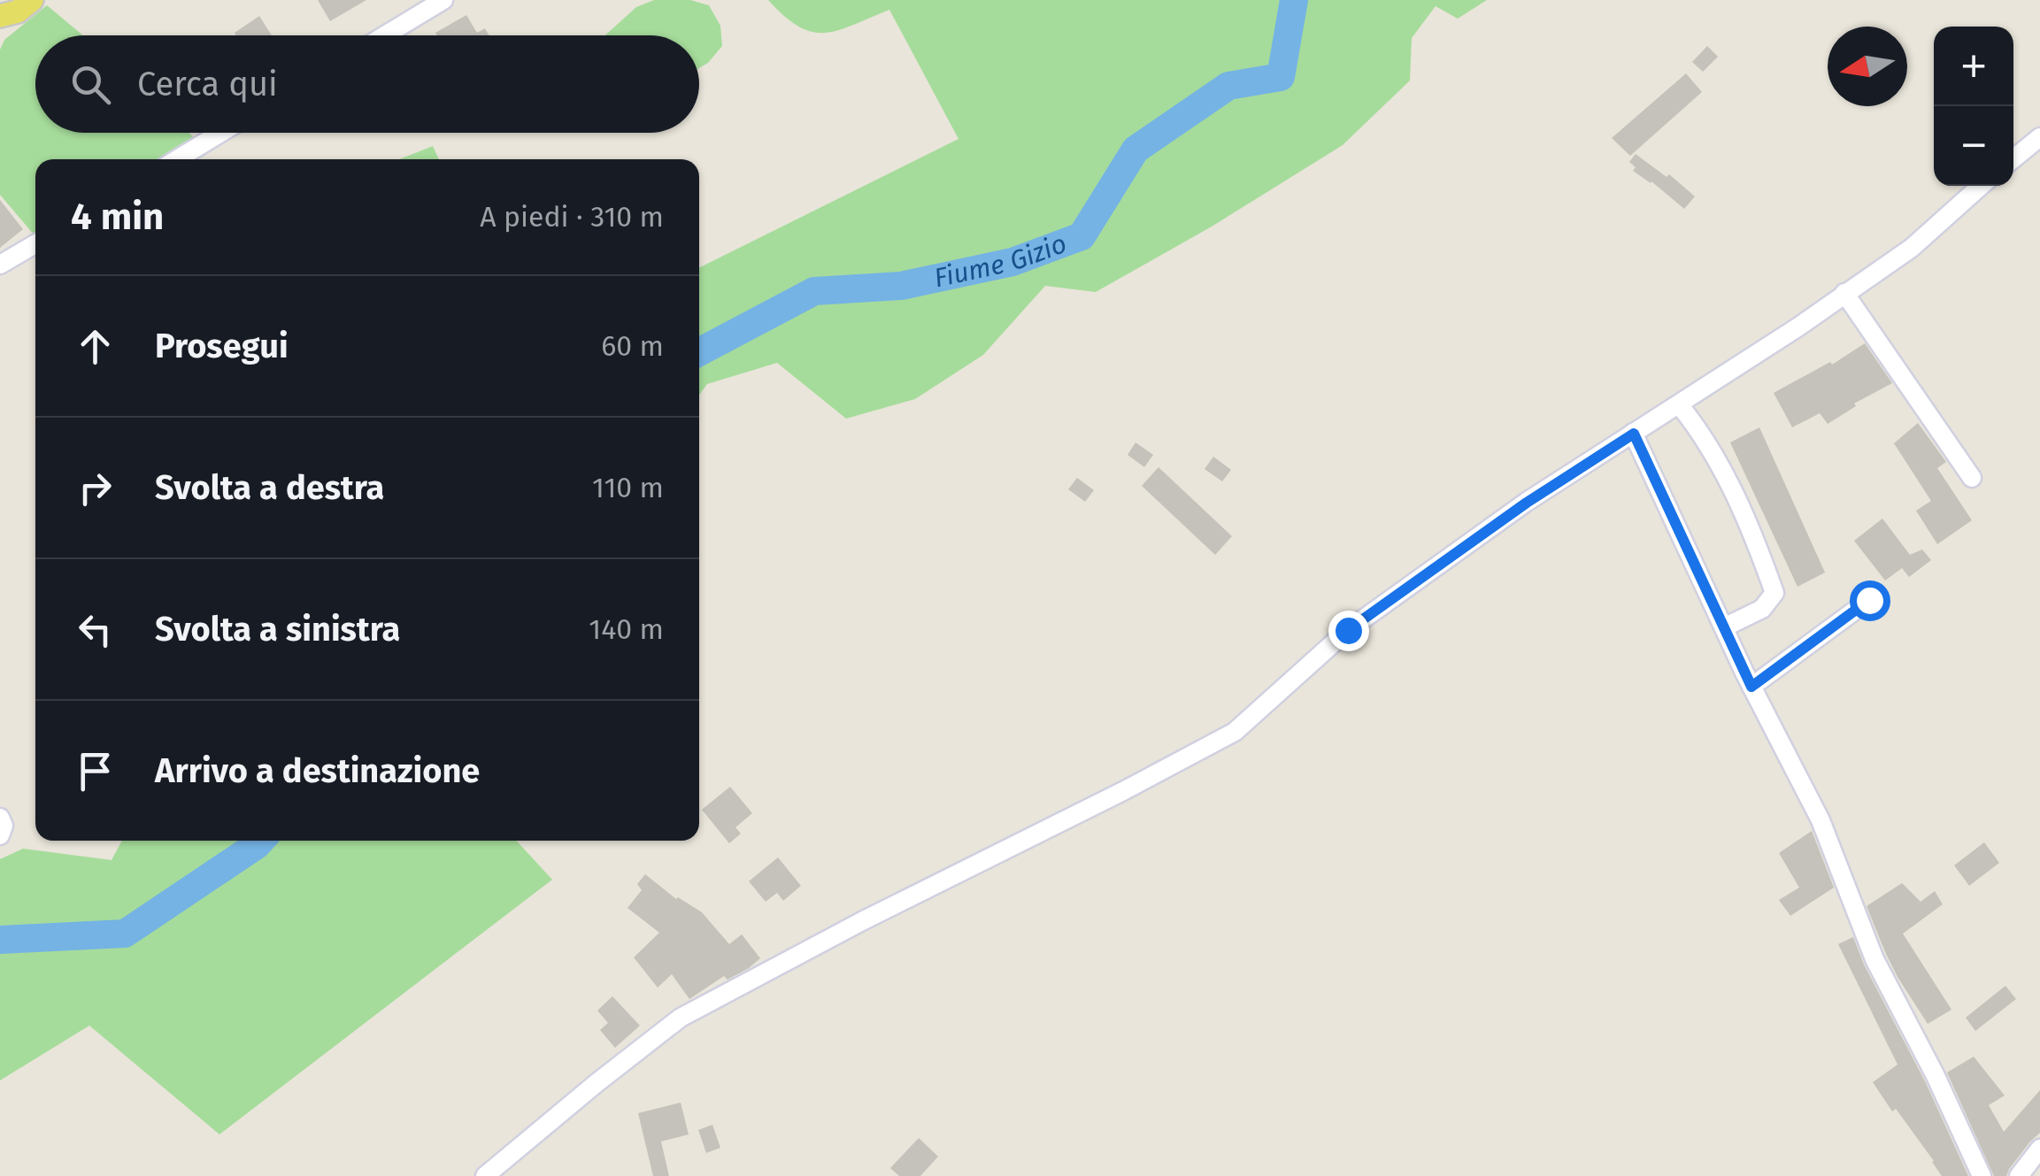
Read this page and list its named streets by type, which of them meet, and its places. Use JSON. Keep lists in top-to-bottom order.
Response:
{
  "water": ["Fiume Gizio"],
  "north": "left",
  "page": {
    "map_buttons": ["+", "−"],
    "search": "Cerca qui",
    "heading": ["4 min", "A piedi · 310 m"],
    "list": [
      ["Prosegui", "60 m"],
      ["Svolta a destra", "110 m"],
      ["Svolta a sinistra", "140 m"],
      "Arrivo a destinazione"
    ]
  }
}
